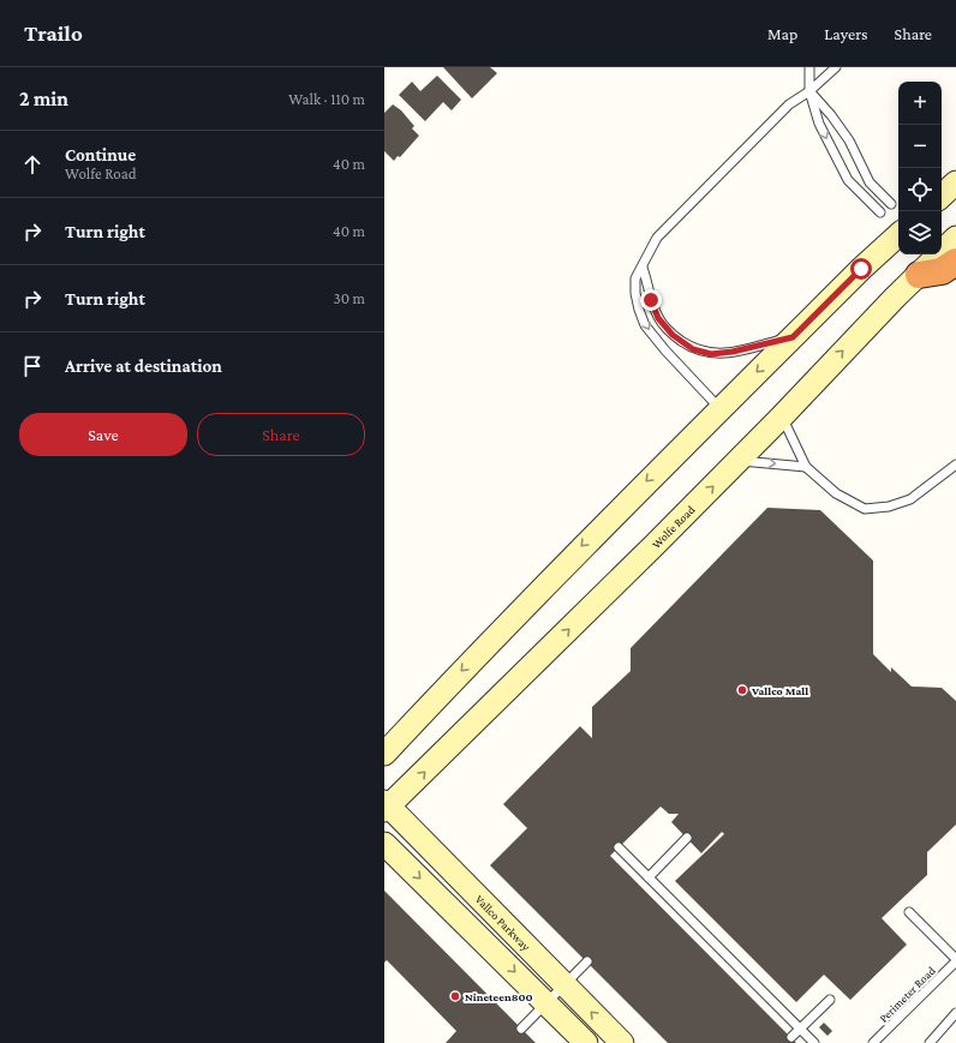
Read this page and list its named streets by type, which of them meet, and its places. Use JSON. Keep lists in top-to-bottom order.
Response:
{
  "streets": {
    "main road": ["Wolfe Road", "Vallco Parkway"],
    "lane": ["Perimeter Road"]
  },
  "crossings": [
    ["Wolfe Road", "Vallco Parkway"]
  ],
  "places": ["Vallco Mall", "Nineteen800"],
  "page": {
    "header": "Trailo",
    "nav": ["Map", "Layers", "Share"],
    "heading": ["2 min", "Walk · 110 m"],
    "map_buttons": ["+", "−"],
    "list": [
      ["Continue", "Wolfe Road", "40 m"],
      ["Turn right", "40 m"],
      ["Turn right", "30 m"],
      "Arrive at destination"
    ],
    "buttons": ["Save", "Share"]
  }
}
